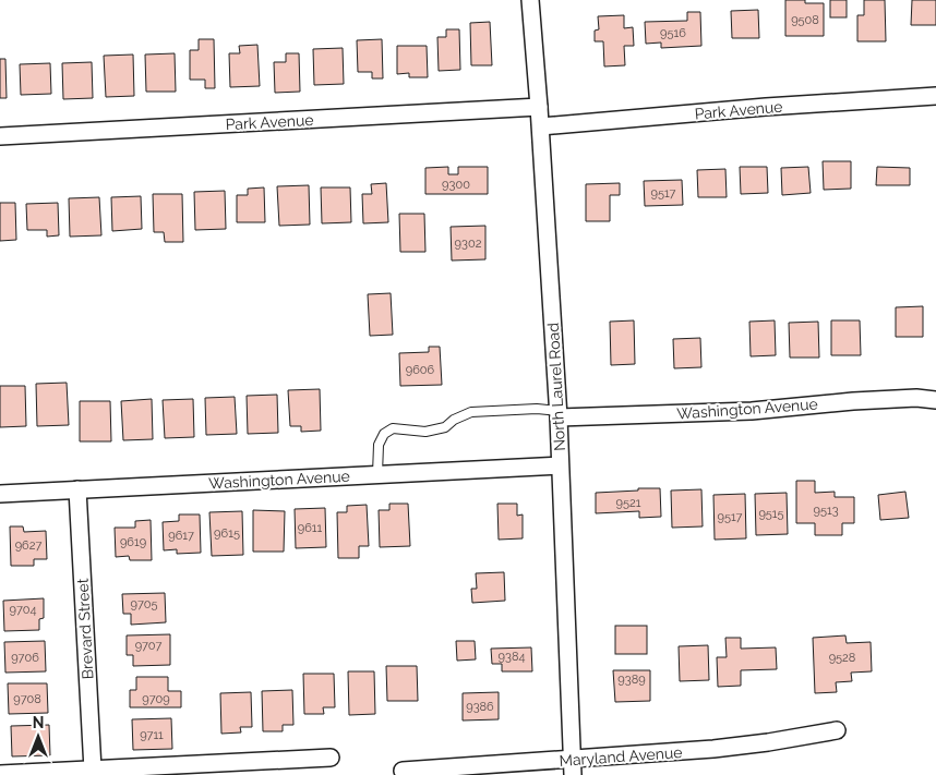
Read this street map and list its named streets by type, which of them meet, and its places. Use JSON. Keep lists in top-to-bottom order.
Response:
{
  "streets": {
    "street": [
      "Park Avenue",
      "North Laurel Road",
      "Washington Avenue",
      "Brevard Street",
      "Maryland Avenue"
    ]
  },
  "crossings": [
    ["Park Avenue", "North Laurel Road"],
    ["North Laurel Road", "Washington Avenue"],
    ["North Laurel Road", "Maryland Avenue"],
    ["Washington Avenue", "Brevard Street"]
  ],
  "house_numbers": [
    "9508",
    "9516",
    "9300",
    "9517",
    "9302",
    "9606",
    "9521",
    "9513",
    "9515",
    "9517",
    "9611",
    "9615",
    "9617",
    "9619",
    "9627",
    "9705",
    "9704",
    "9707",
    "9384",
    "9706",
    "9528",
    "9389",
    "9708",
    "9709",
    "9386",
    "9711"
  ],
  "north": "top"
}
